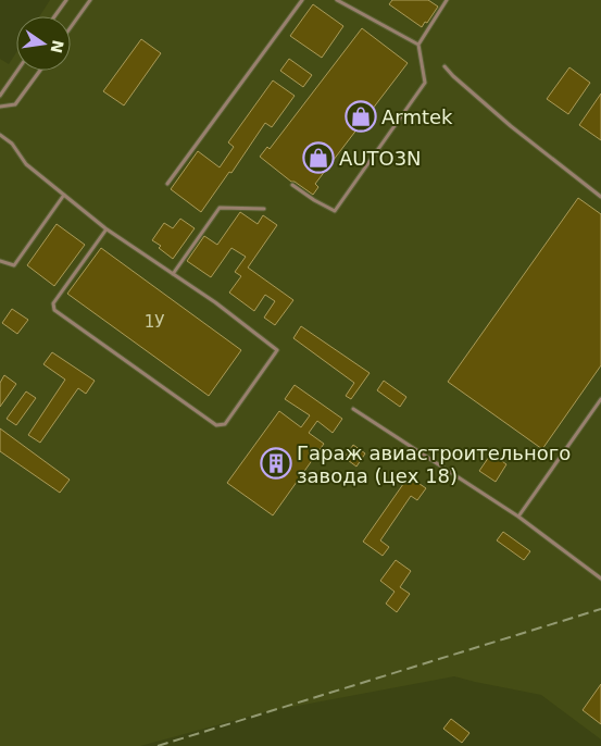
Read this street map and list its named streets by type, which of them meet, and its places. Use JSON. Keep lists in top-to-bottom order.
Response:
{
  "places": {
    "shop": ["Armtek", "AUTO3N"],
    "building": ["Гараж авиастроительного завода (цех 18)"]
  },
  "house_numbers": ["1У"],
  "north": "right"
}
